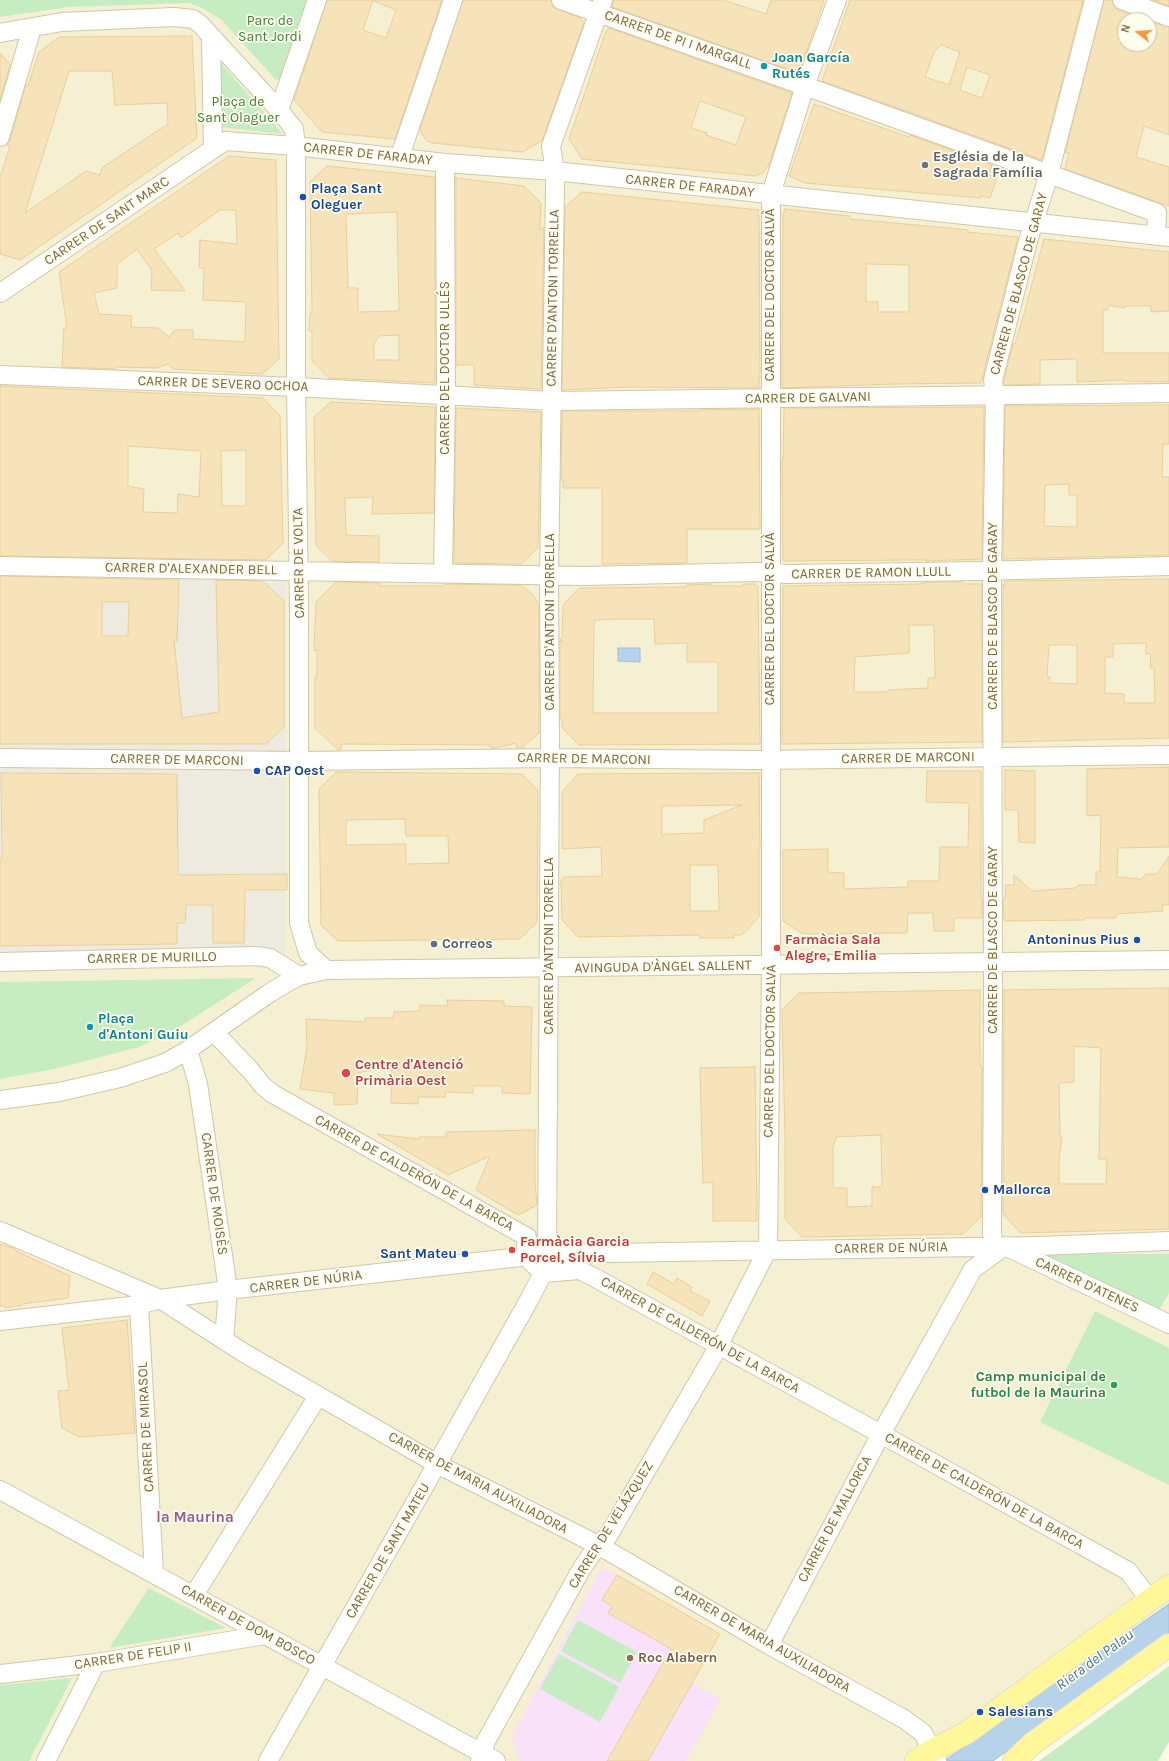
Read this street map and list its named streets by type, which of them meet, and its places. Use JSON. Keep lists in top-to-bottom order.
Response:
{
  "streets": {
    "street": [
      "CARRER DE PI I MARGALL",
      "CARRER DE FARADAY",
      "CARRER DE SANT MARC",
      "CARRER DE BLASCO DE GARAY",
      "CARRER DEL DOCTOR SALVÀ",
      "CARRER D'ANTONI TORRELLA",
      "CARRER DEL DOCTOR ULLÉS",
      "CARRER DE SEVERO OCHOA",
      "CARRER DE GALVANI",
      "CARRER DE VOLTA",
      "CARRER D'ALEXANDER BELL",
      "CARRER DE RAMON LLULL",
      "CARRER DE MARCONI",
      "CARRER DE MURILLO",
      "AVINGUDA D'ÀNGEL SALLENT",
      "CARRER DE CALDERÓN DE LA BARCA",
      "CARRER DE MOISÈS",
      "CARRER DE NÚRIA",
      "CARRER D'ATENES",
      "CARRER DE MIRASOL",
      "CARRER DE MARIA AUXILIADORA",
      "CARRER DE MALLORCA",
      "CARRER DE VELÁZQUEZ",
      "CARRER DE SANT MATEU",
      "CARRER DE DOM BOSCO",
      "CARRER DE FELIP II"
    ]
  },
  "crossings": [
    ["CARRER DE PI I MARGALL", "CARRER DE FARADAY"],
    ["CARRER DE PI I MARGALL", "CARRER DE BLASCO DE GARAY"],
    ["CARRER DE PI I MARGALL", "CARRER DEL DOCTOR SALVÀ"],
    ["CARRER DE PI I MARGALL", "CARRER D'ANTONI TORRELLA"],
    ["CARRER DE FARADAY", "CARRER DE SANT MARC"],
    ["CARRER DE FARADAY", "CARRER DE BLASCO DE GARAY"],
    ["CARRER DE FARADAY", "CARRER DEL DOCTOR SALVÀ"],
    ["CARRER DE FARADAY", "CARRER D'ANTONI TORRELLA"],
    ["CARRER DE FARADAY", "CARRER DEL DOCTOR ULLÉS"],
    ["CARRER DE FARADAY", "CARRER DE VOLTA"],
    ["CARRER DE BLASCO DE GARAY", "CARRER DE GALVANI"],
    ["CARRER DE BLASCO DE GARAY", "CARRER DE RAMON LLULL"],
    ["CARRER DE BLASCO DE GARAY", "CARRER DE MARCONI"],
    ["CARRER DE BLASCO DE GARAY", "AVINGUDA D'ÀNGEL SALLENT"],
    ["CARRER DE BLASCO DE GARAY", "CARRER DE NÚRIA"],
    ["CARRER DE BLASCO DE GARAY", "CARRER D'ATENES"],
    ["CARRER DE BLASCO DE GARAY", "CARRER DE MALLORCA"],
    ["CARRER DEL DOCTOR SALVÀ", "CARRER DE GALVANI"],
    ["CARRER DEL DOCTOR SALVÀ", "CARRER DE RAMON LLULL"],
    ["CARRER DEL DOCTOR SALVÀ", "CARRER DE MARCONI"],
    ["CARRER DEL DOCTOR SALVÀ", "AVINGUDA D'ÀNGEL SALLENT"],
    ["CARRER DEL DOCTOR SALVÀ", "CARRER DE NÚRIA"],
    ["CARRER DEL DOCTOR SALVÀ", "CARRER DE VELÁZQUEZ"],
    ["CARRER D'ANTONI TORRELLA", "CARRER DE GALVANI"],
    ["CARRER D'ANTONI TORRELLA", "CARRER D'ALEXANDER BELL"],
    ["CARRER D'ANTONI TORRELLA", "CARRER DE RAMON LLULL"],
    ["CARRER D'ANTONI TORRELLA", "CARRER DE MARCONI"],
    ["CARRER D'ANTONI TORRELLA", "AVINGUDA D'ÀNGEL SALLENT"],
    ["CARRER D'ANTONI TORRELLA", "CARRER DE NÚRIA"],
    ["CARRER D'ANTONI TORRELLA", "CARRER DE SANT MATEU"],
    ["CARRER DEL DOCTOR ULLÉS", "CARRER DE SEVERO OCHOA"],
    ["CARRER DEL DOCTOR ULLÉS", "CARRER DE GALVANI"],
    ["CARRER DEL DOCTOR ULLÉS", "CARRER D'ALEXANDER BELL"],
    ["CARRER DE SEVERO OCHOA", "CARRER DE GALVANI"],
    ["CARRER DE SEVERO OCHOA", "CARRER DE VOLTA"],
    ["CARRER DE VOLTA", "CARRER D'ALEXANDER BELL"],
    ["CARRER DE VOLTA", "CARRER DE MARCONI"],
    ["CARRER DE VOLTA", "AVINGUDA D'ÀNGEL SALLENT"],
    ["CARRER D'ALEXANDER BELL", "CARRER DE RAMON LLULL"],
    ["CARRER DE MURILLO", "AVINGUDA D'ÀNGEL SALLENT"],
    ["AVINGUDA D'ÀNGEL SALLENT", "CARRER DE CALDERÓN DE LA BARCA"],
    ["AVINGUDA D'ÀNGEL SALLENT", "CARRER DE MOISÈS"],
    ["CARRER DE CALDERÓN DE LA BARCA", "CARRER DE NÚRIA"],
    ["CARRER DE CALDERÓN DE LA BARCA", "CARRER DE MALLORCA"],
    ["CARRER DE CALDERÓN DE LA BARCA", "CARRER DE VELÁZQUEZ"],
    ["CARRER DE CALDERÓN DE LA BARCA", "CARRER DE SANT MATEU"],
    ["CARRER DE MOISÈS", "CARRER DE NÚRIA"],
    ["CARRER DE MOISÈS", "CARRER DE MARIA AUXILIADORA"],
    ["CARRER DE NÚRIA", "CARRER D'ATENES"],
    ["CARRER DE NÚRIA", "CARRER DE MIRASOL"],
    ["CARRER DE NÚRIA", "CARRER DE MARIA AUXILIADORA"],
    ["CARRER DE NÚRIA", "CARRER DE MALLORCA"],
    ["CARRER DE NÚRIA", "CARRER DE VELÁZQUEZ"],
    ["CARRER DE NÚRIA", "CARRER DE SANT MATEU"],
    ["CARRER D'ATENES", "CARRER DE MALLORCA"],
    ["CARRER DE MIRASOL", "CARRER DE DOM BOSCO"],
    ["CARRER DE MARIA AUXILIADORA", "CARRER DE MALLORCA"],
    ["CARRER DE MARIA AUXILIADORA", "CARRER DE VELÁZQUEZ"],
    ["CARRER DE MARIA AUXILIADORA", "CARRER DE SANT MATEU"],
    ["CARRER DE VELÁZQUEZ", "CARRER DE DOM BOSCO"],
    ["CARRER DE SANT MATEU", "CARRER DE DOM BOSCO"],
    ["CARRER DE DOM BOSCO", "CARRER DE FELIP II"]
  ],
  "districts": ["la Maurina"],
  "water": ["Riera del Palau"],
  "parks": ["Parc de Sant Jordi", "Plaça de Sant Olaguer"],
  "places": [
    "Joan García Rutés",
    "Església de la Sagrada Família",
    "Plaça Sant Oleguer",
    "CAP Oest",
    "Antoninus Pius",
    "Correos",
    "Farmàcia Sala Alegre, Emilia",
    "Plaça d'Antoni Guiu",
    "Centre d'Atenció Primària Oest",
    "Mallorca",
    "Farmàcia Garcia Porcel, Sílvia",
    "Sant Mateu",
    "Camp municipal de futbol de la Maurina",
    "Roc Alabern",
    "Salesians"
  ],
  "north": "left"
}
